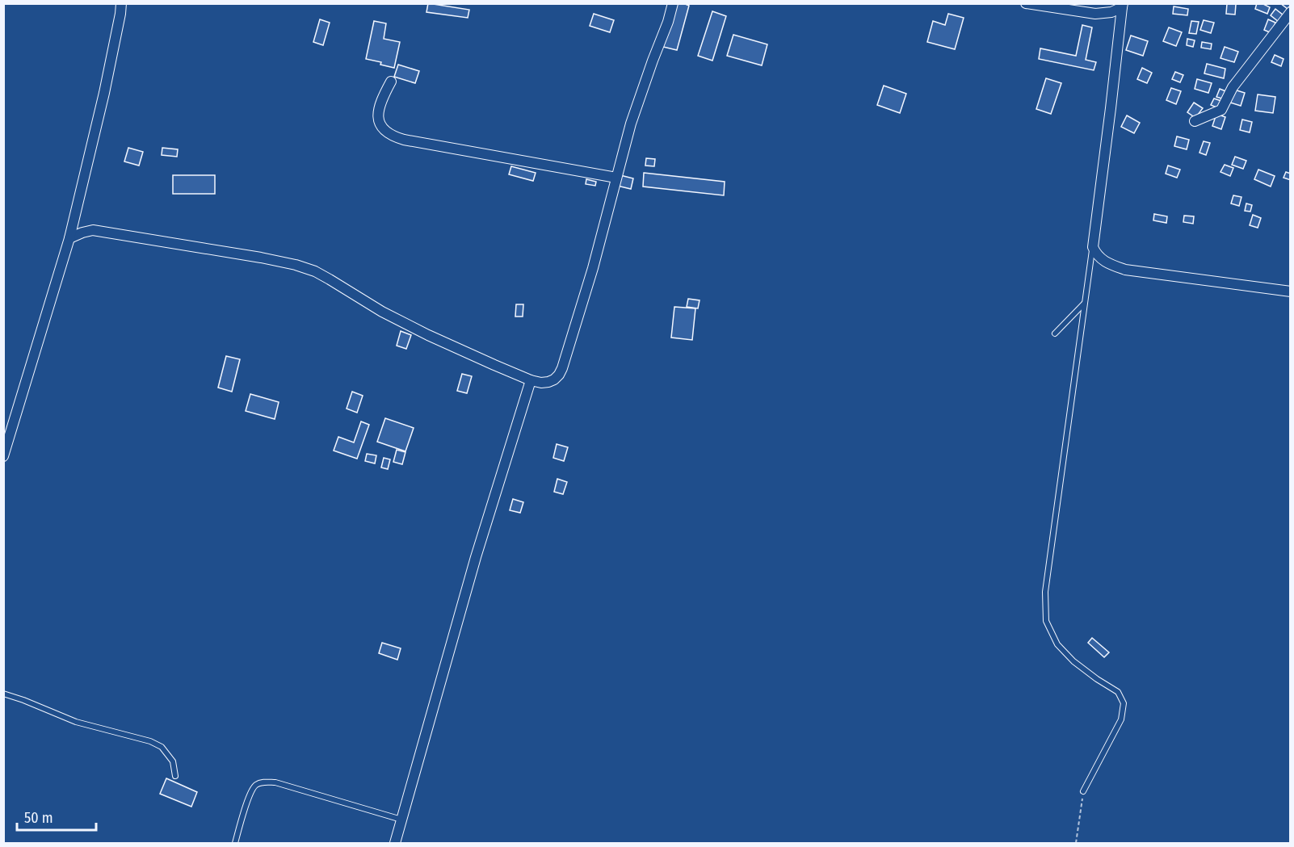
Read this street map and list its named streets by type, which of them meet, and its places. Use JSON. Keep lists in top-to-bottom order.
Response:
{
  "scale_bar": "50 m"
}
